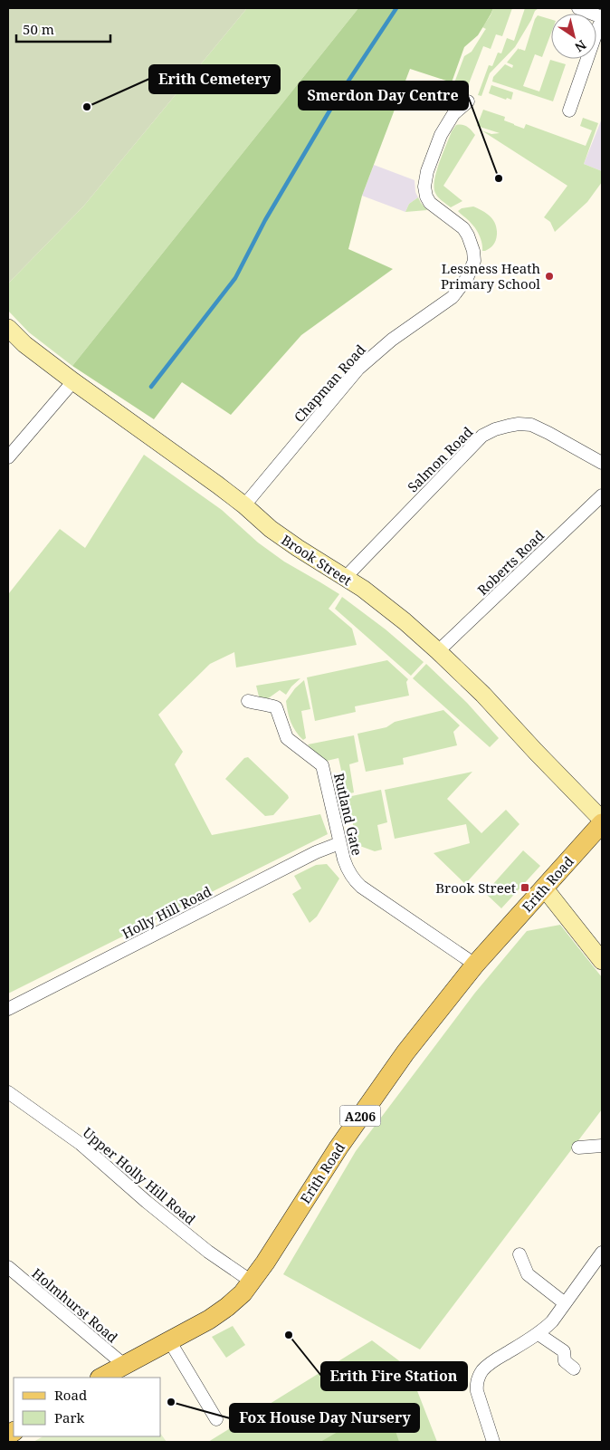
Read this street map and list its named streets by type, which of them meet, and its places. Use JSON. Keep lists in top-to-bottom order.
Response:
{
  "streets": {
    "main road": ["Erith Road", "A206"],
    "street": [
      "Chapman Road",
      "Salmon Road",
      "Brook Street",
      "Roberts Road",
      "Rutland Gate",
      "Holly Hill Road",
      "Upper Holly Hill Road",
      "Holmhurst Road"
    ]
  },
  "crossings": [
    ["Chapman Road", "Brook Street"],
    ["Salmon Road", "Brook Street"],
    ["Brook Street", "Roberts Road"],
    ["Rutland Gate", "Erith Road"],
    ["Rutland Gate", "Holly Hill Road"],
    ["Erith Road", "Upper Holly Hill Road"],
    ["Erith Road", "Holmhurst Road"]
  ],
  "places": {
    "other": [
      "Erith Cemetery",
      "Smerdon Day Centre",
      "Lessness Heath Primary School",
      "Erith Fire Station",
      "Fox House Day Nursery"
    ],
    "transit": ["Brook Street"]
  },
  "legend": ["Road", "Park"],
  "scale_bar": "50 m",
  "north": "bottom right"
}
